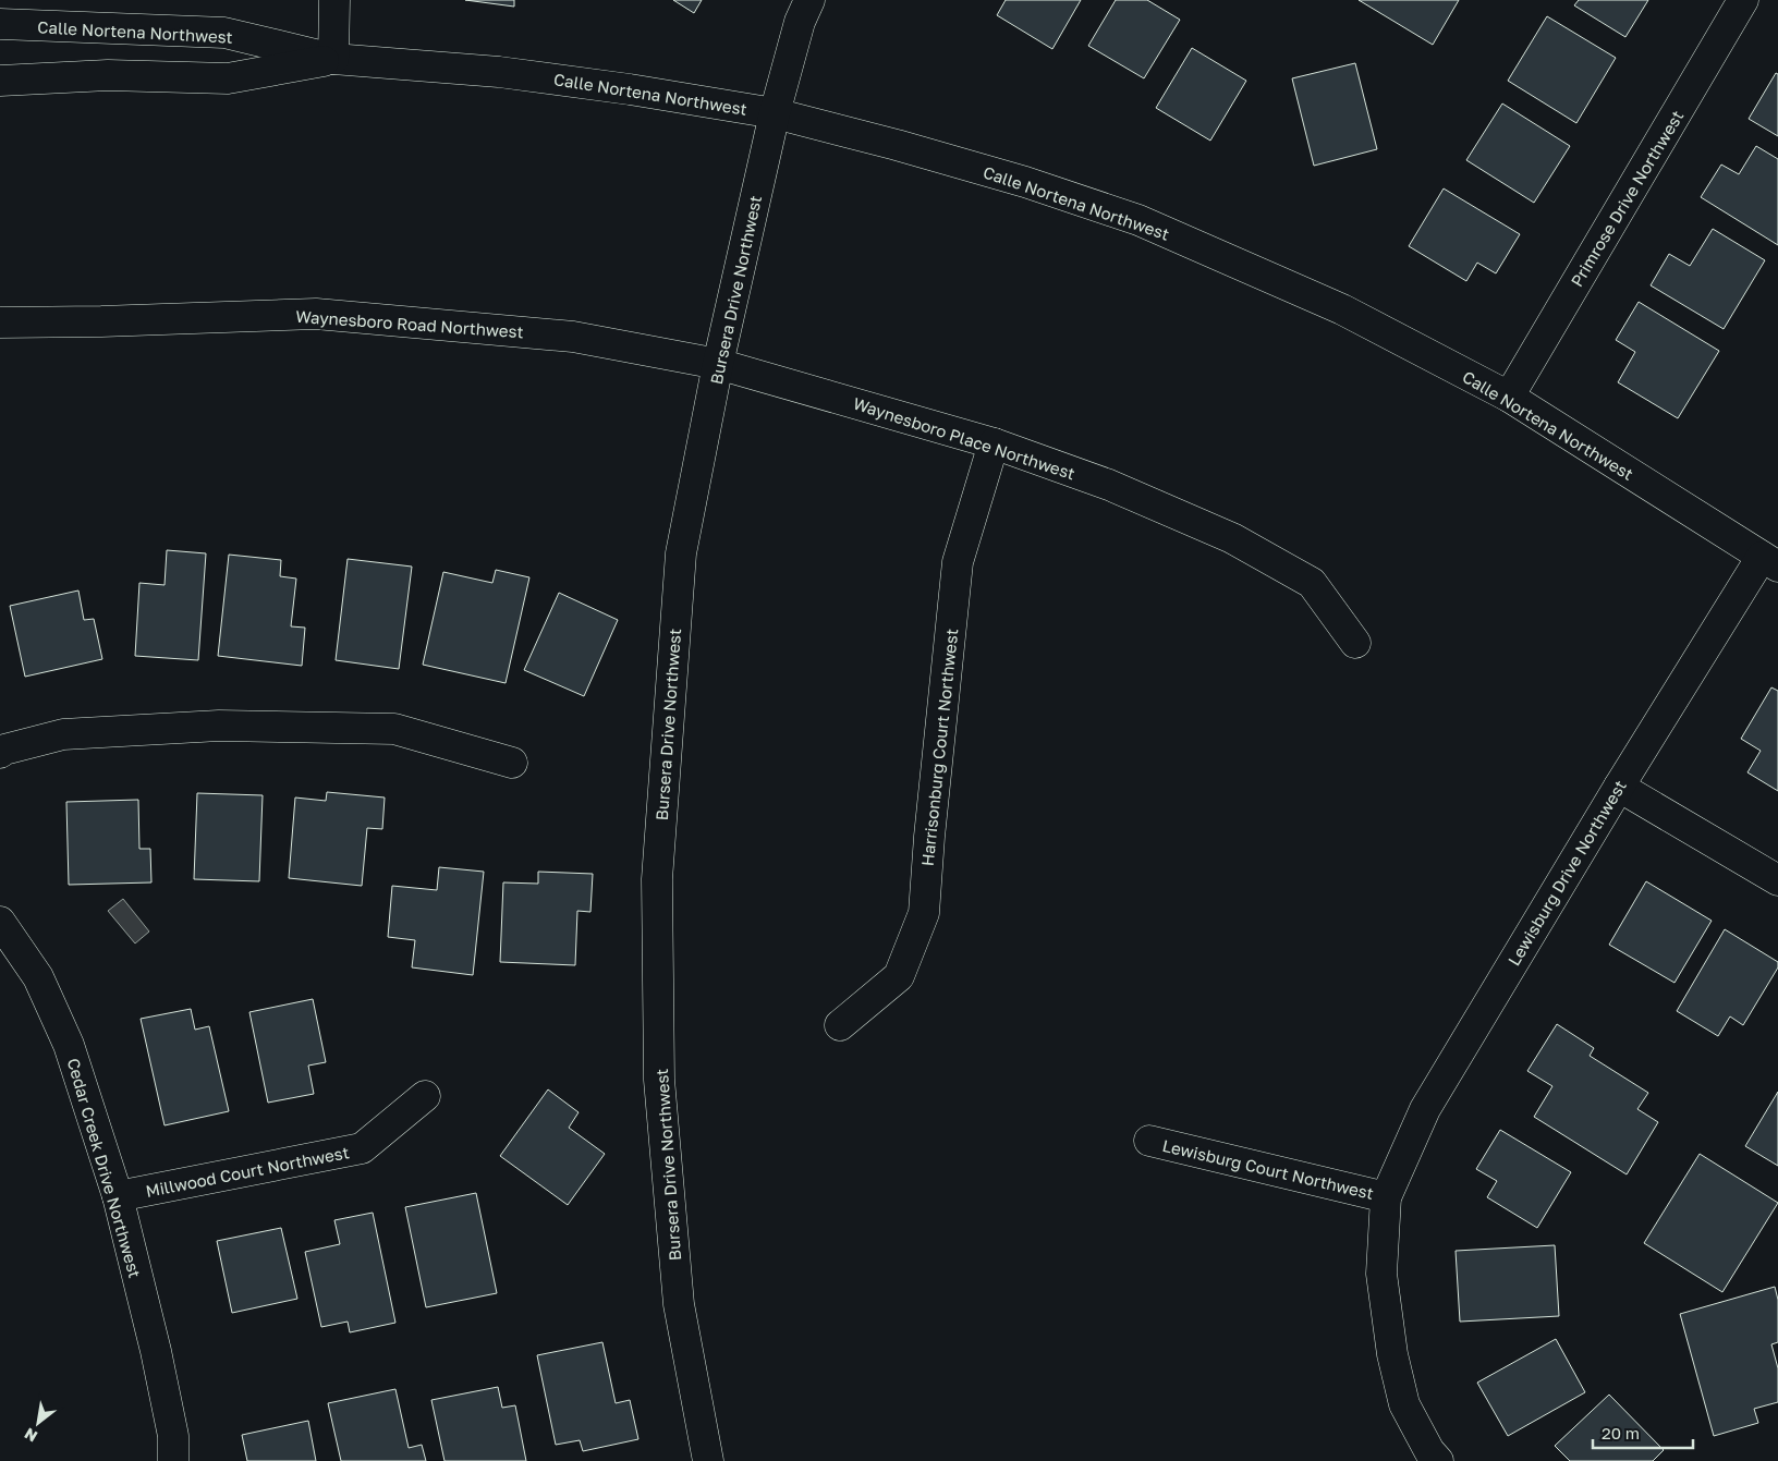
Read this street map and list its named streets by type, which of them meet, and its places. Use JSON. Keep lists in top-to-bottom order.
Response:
{
  "streets": {
    "street": [
      "Calle Nortena Northwest",
      "Primrose Drive Northwest",
      "Bursera Drive Northwest",
      "Waynesboro Road Northwest",
      "Waynesboro Place Northwest",
      "Harrisonburg Court Northwest",
      "Lewisburg Drive Northwest",
      "Cedar Creek Drive Northwest",
      "Lewisburg Court Northwest",
      "Millwood Court Northwest"
    ]
  },
  "crossings": [
    ["Calle Nortena Northwest", "Primrose Drive Northwest"],
    ["Calle Nortena Northwest", "Bursera Drive Northwest"],
    ["Calle Nortena Northwest", "Lewisburg Drive Northwest"],
    ["Bursera Drive Northwest", "Waynesboro Road Northwest"],
    ["Bursera Drive Northwest", "Waynesboro Place Northwest"],
    ["Waynesboro Road Northwest", "Waynesboro Place Northwest"],
    ["Waynesboro Place Northwest", "Harrisonburg Court Northwest"],
    ["Lewisburg Drive Northwest", "Lewisburg Court Northwest"],
    ["Cedar Creek Drive Northwest", "Millwood Court Northwest"]
  ],
  "scale_bar": "20 m",
  "north": "bottom left"
}
